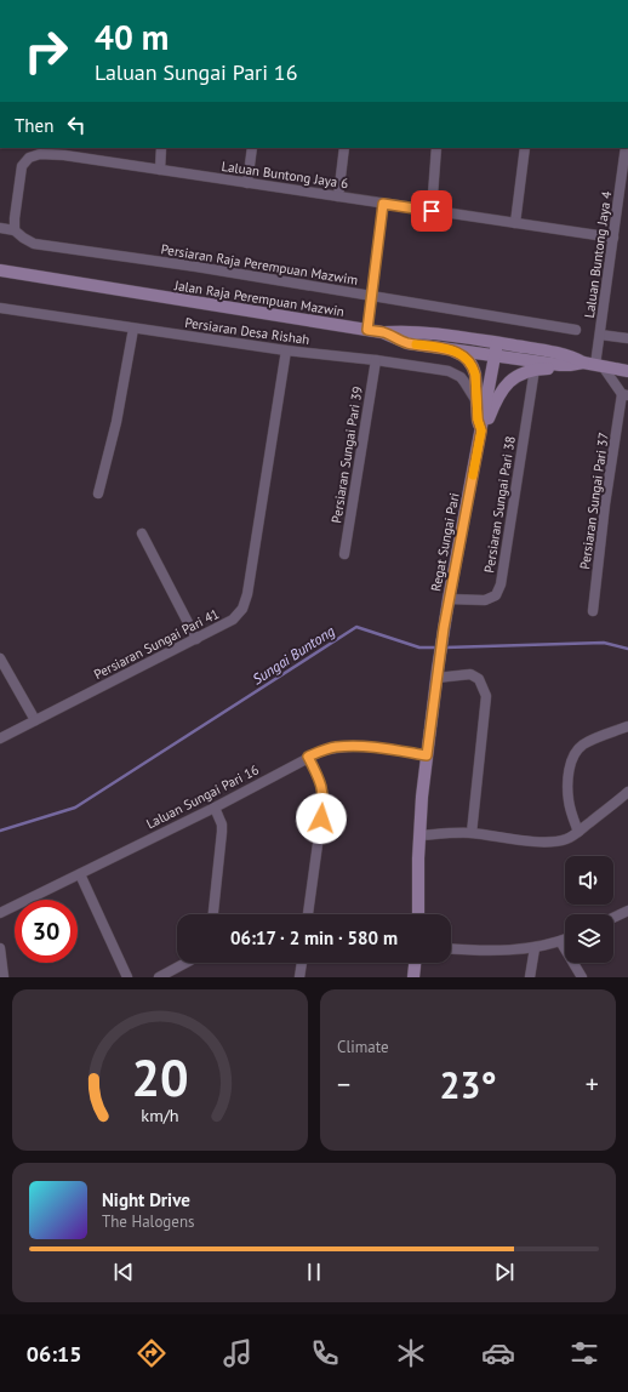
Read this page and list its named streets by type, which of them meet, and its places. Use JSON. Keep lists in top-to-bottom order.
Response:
{
  "streets": {
    "main road": ["Jalan Raja Perempuan Mazwin", "Regat Sungai Pari"],
    "street": [
      "Laluan Buntong Jaya 6",
      "Laluan Buntong Jaya 4",
      "Persiaran Raja Perempuan Mazwim",
      "Persiaran Desa Rishah",
      "Persiaran Sungai Pari 39",
      "Persiaran Sungai Pari 37",
      "Persiaran Sungai Pari 38",
      "Persiaran Sungai Pari 41",
      "Laluan Sungai Pari 16"
    ]
  },
  "crossings": [
    ["Laluan Buntong Jaya 6", "Laluan Buntong Jaya 4"],
    ["Laluan Buntong Jaya 6", "Persiaran Raja Perempuan Mazwim"],
    ["Laluan Buntong Jaya 4", "Jalan Raja Perempuan Mazwin"],
    ["Jalan Raja Perempuan Mazwin", "Regat Sungai Pari"],
    ["Persiaran Desa Rishah", "Persiaran Sungai Pari 39"],
    ["Persiaran Desa Rishah", "Persiaran Sungai Pari 41"],
    ["Persiaran Sungai Pari 38", "Regat Sungai Pari"],
    ["Regat Sungai Pari", "Laluan Sungai Pari 16"]
  ],
  "water": ["Sungai Buntong"],
  "page": {
    "turn": ["40 m", "Laluan Sungai Pari 16"],
    "then": "Then",
    "limit": "30",
    "trip": "06:17 · 2 min · 580 m",
    "tile": "Climate",
    "heat": ["−", "23°", "+"],
    "song": ["Night Drive", "The Halogens"],
    "tabs": "06:15",
    "gauge": ["20", "km/h"]
  }
}
